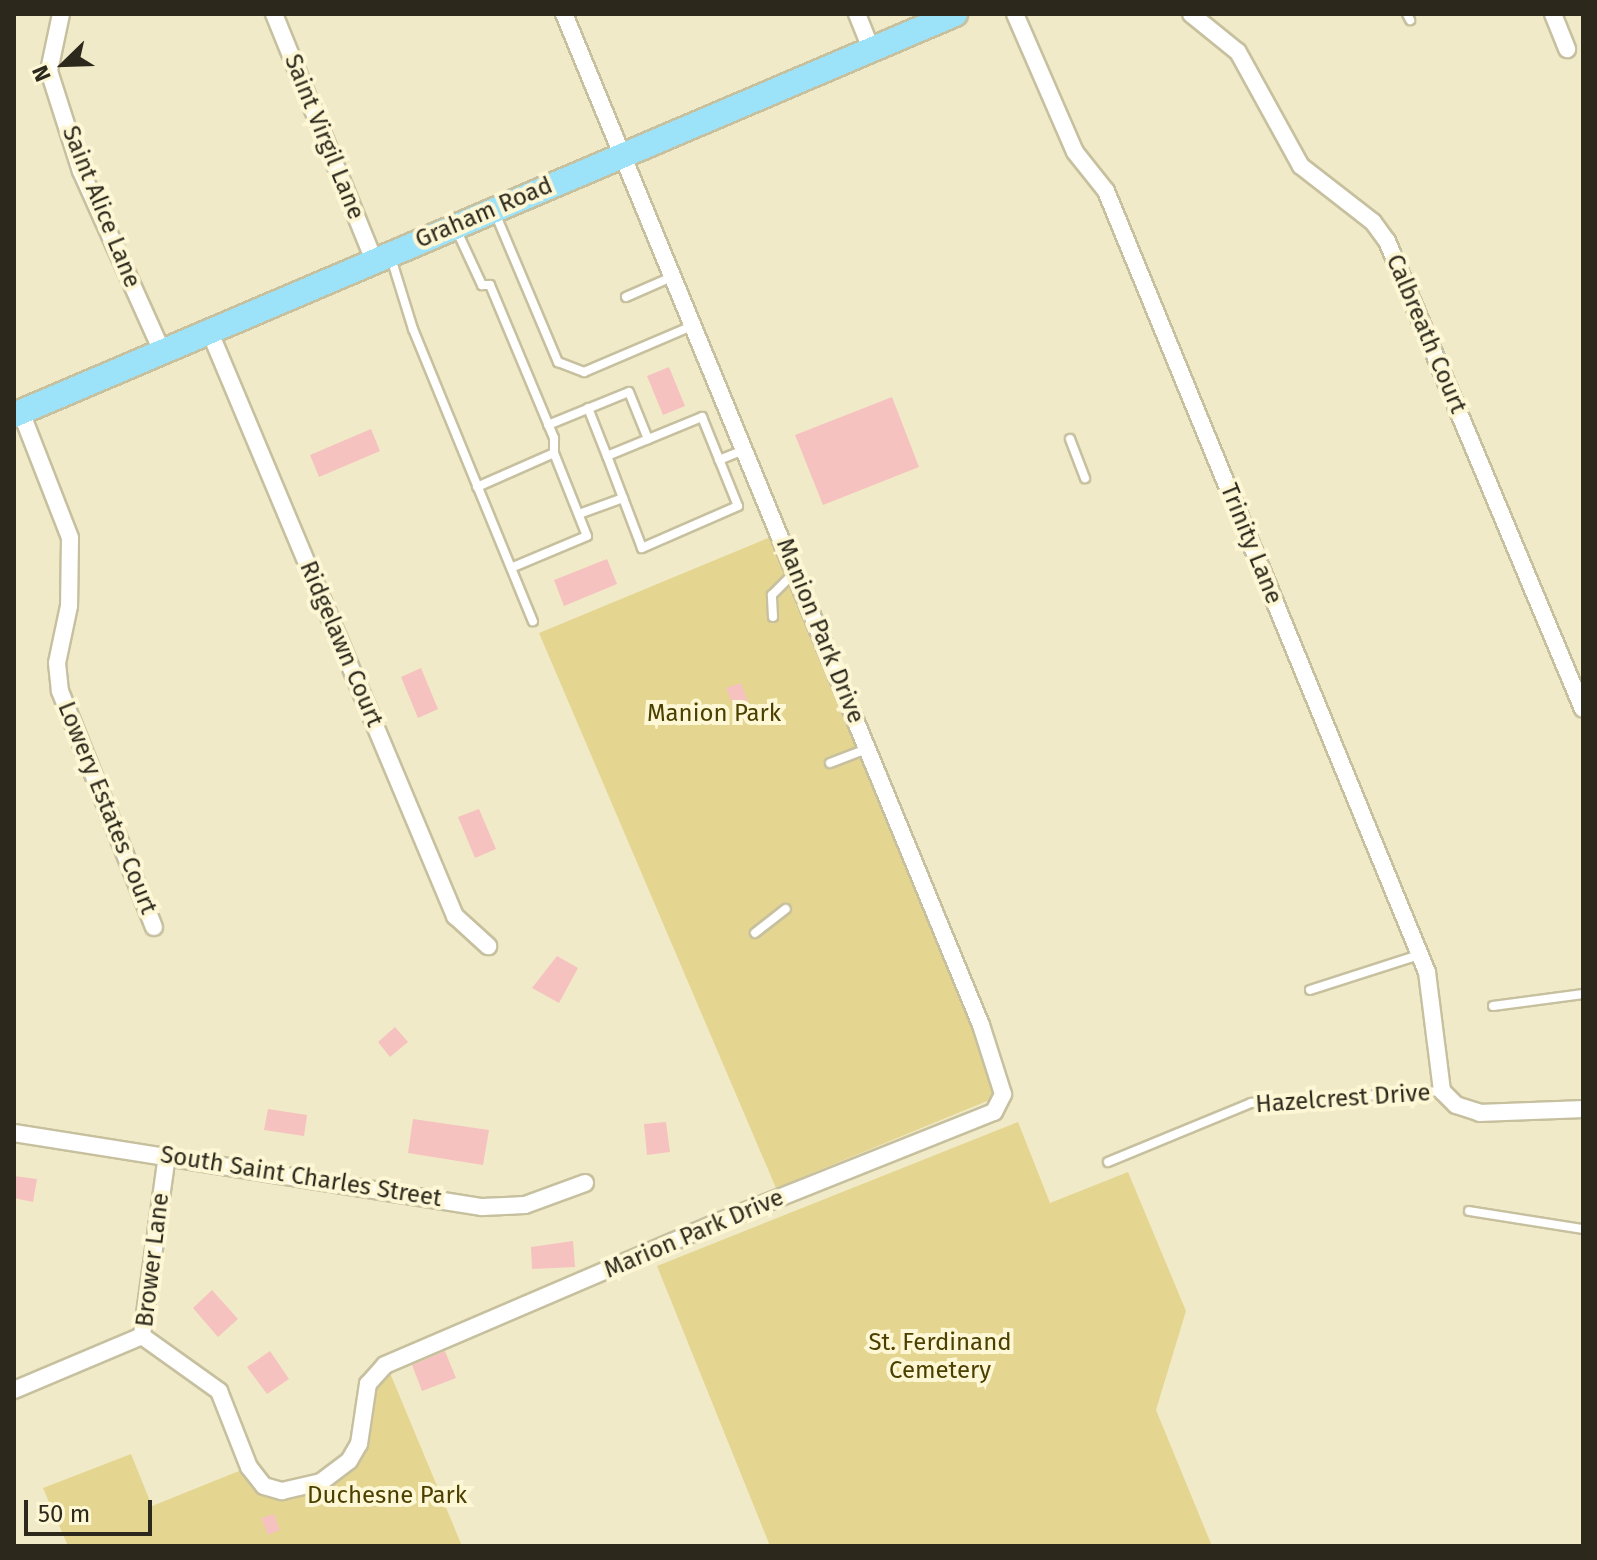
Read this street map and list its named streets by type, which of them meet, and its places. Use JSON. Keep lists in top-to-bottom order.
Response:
{
  "streets": {
    "main road": ["Graham Road"],
    "street": [
      "Saint Virgil Lane",
      "Saint Alice Lane",
      "Calbreath Court",
      "Trinity Lane",
      "Manion Park Drive",
      "Ridgelawn Court",
      "Lowery Estates Court",
      "Hazelcrest Drive",
      "South Saint Charles Street",
      "Marion Park Drive",
      "Brower Lane"
    ]
  },
  "crossings": [
    ["Saint Virgil Lane", "Graham Road"],
    ["Saint Alice Lane", "Graham Road"],
    ["Graham Road", "Manion Park Drive"],
    ["Graham Road", "Ridgelawn Court"],
    ["Graham Road", "Lowery Estates Court"],
    ["Trinity Lane", "Hazelcrest Drive"],
    ["Manion Park Drive", "Marion Park Drive"],
    ["South Saint Charles Street", "Brower Lane"],
    ["Marion Park Drive", "Brower Lane"]
  ],
  "parks": ["Manion Park", "St. Ferdinand Cemetery", "Duchesne Park"],
  "scale_bar": "50 m",
  "north": "bottom left"
}
